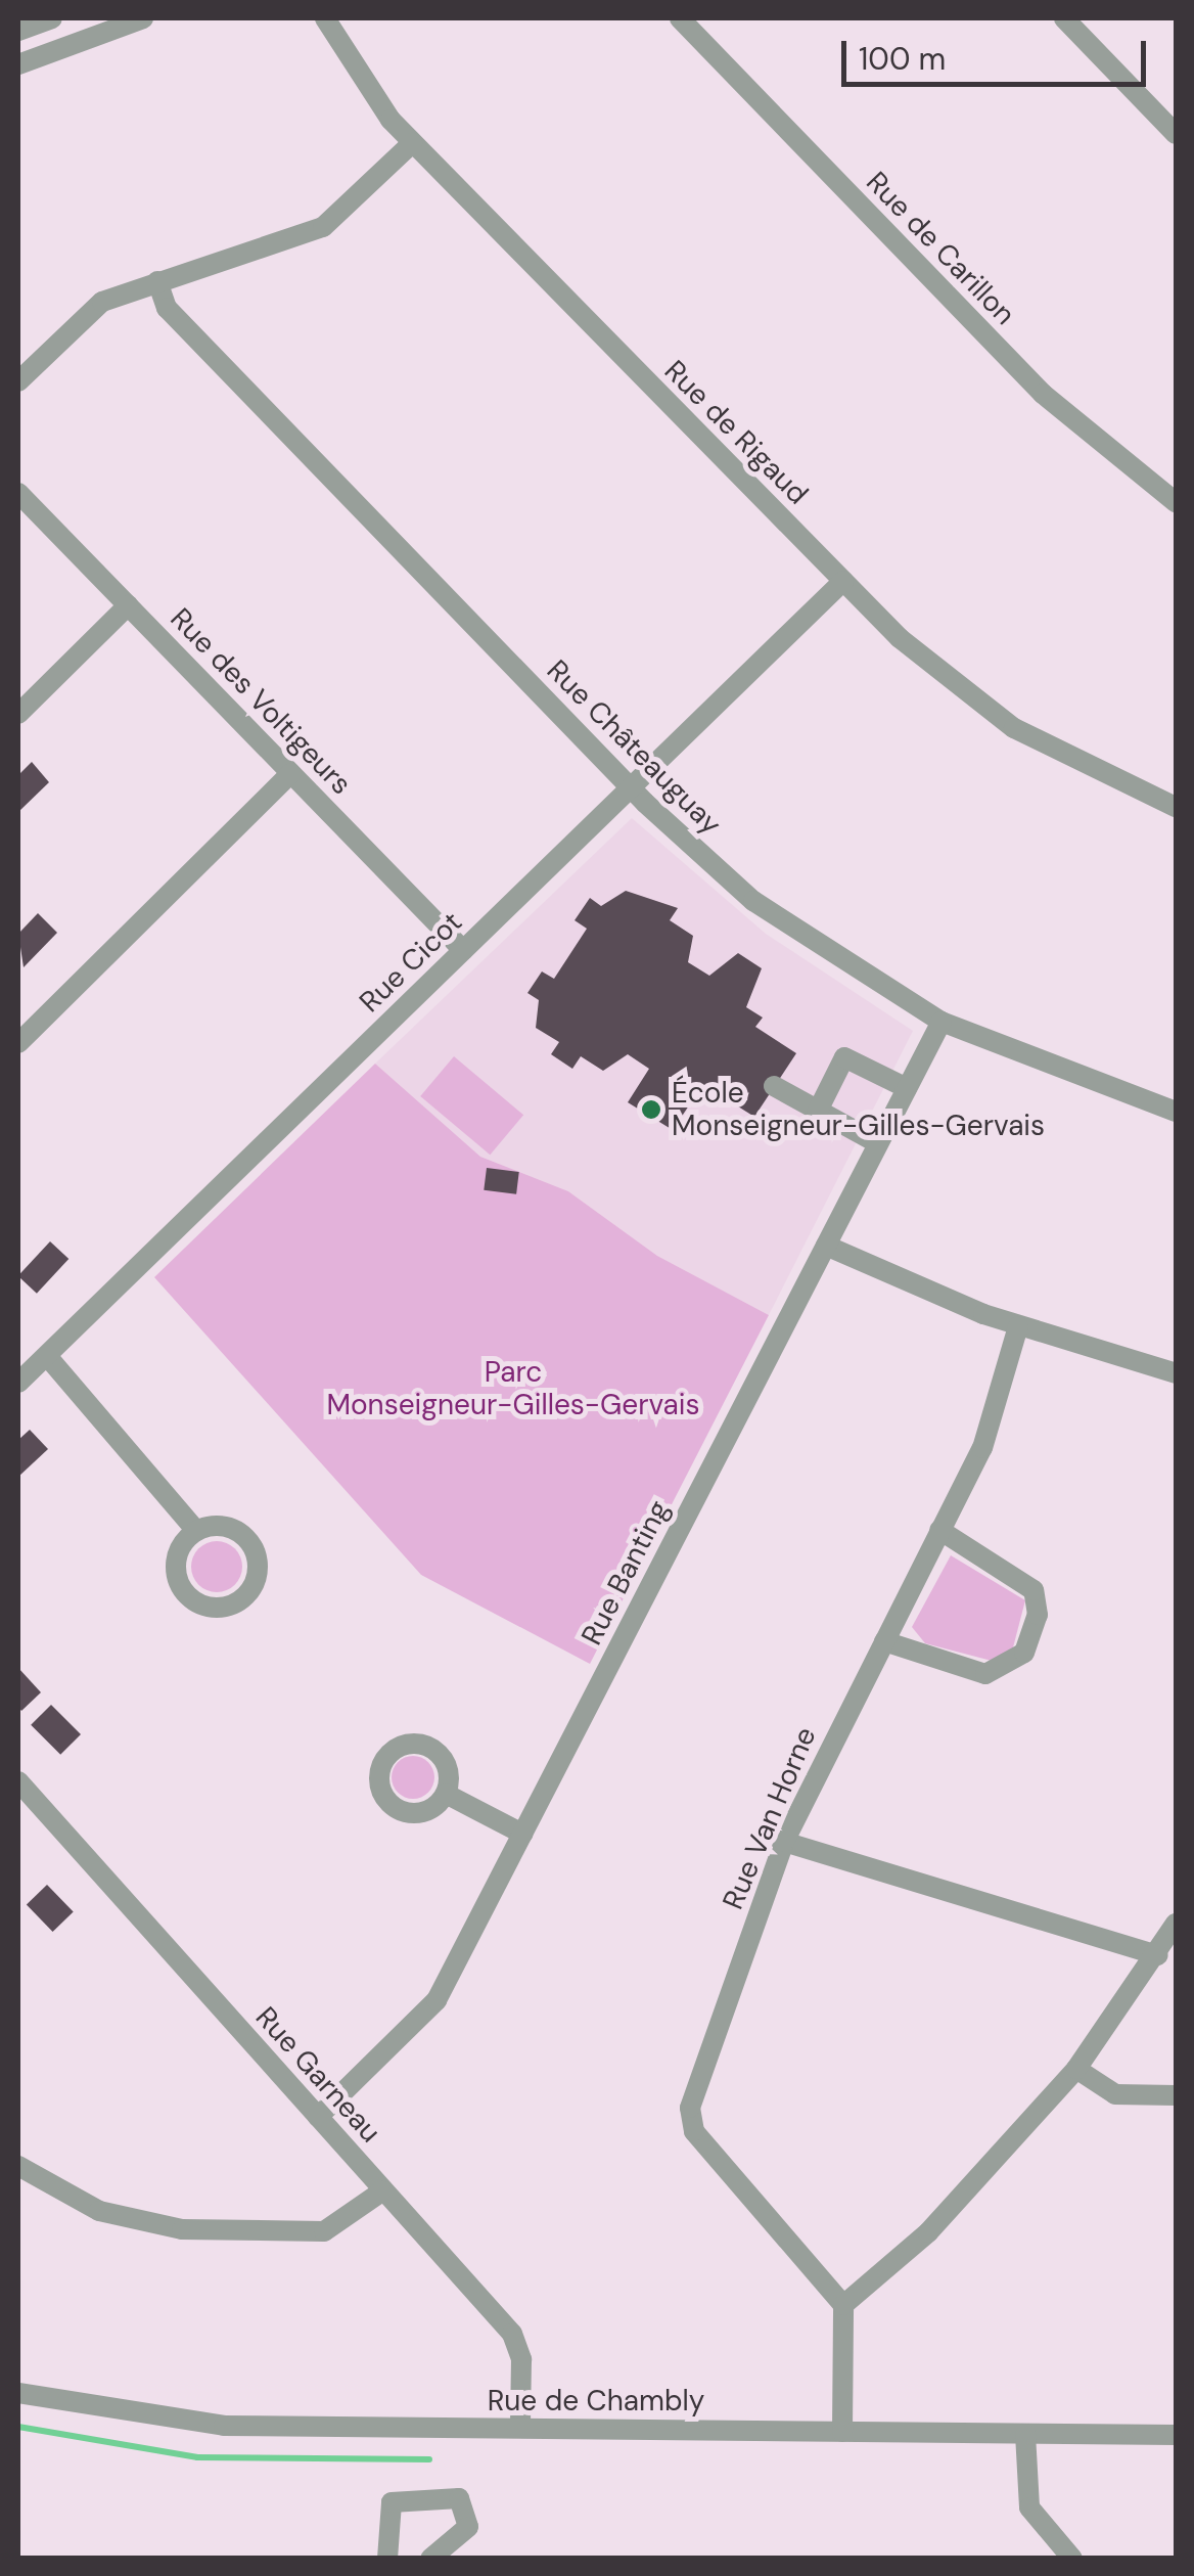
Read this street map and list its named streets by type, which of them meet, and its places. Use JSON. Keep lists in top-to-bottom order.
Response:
{
  "streets": {
    "street": [
      "Rue de Carillon",
      "Rue de Rigaud",
      "Rue des Voltigeurs",
      "Rue Châteauguay",
      "Rue Cicot",
      "Rue Banting",
      "Rue Van Horne",
      "Rue Garneau",
      "Rue de Chambly"
    ]
  },
  "crossings": [
    ["Rue de Rigaud", "Rue Cicot"],
    ["Rue des Voltigeurs", "Rue Cicot"],
    ["Rue Châteauguay", "Rue Cicot"],
    ["Rue Châteauguay", "Rue Banting"],
    ["Rue Banting", "Rue Garneau"],
    ["Rue Garneau", "Rue de Chambly"]
  ],
  "parks": ["Parc Monseigneur-Gilles-Gervais"],
  "places": ["École Monseigneur-Gilles-Gervais"],
  "scale_bar": "100 m"
}
